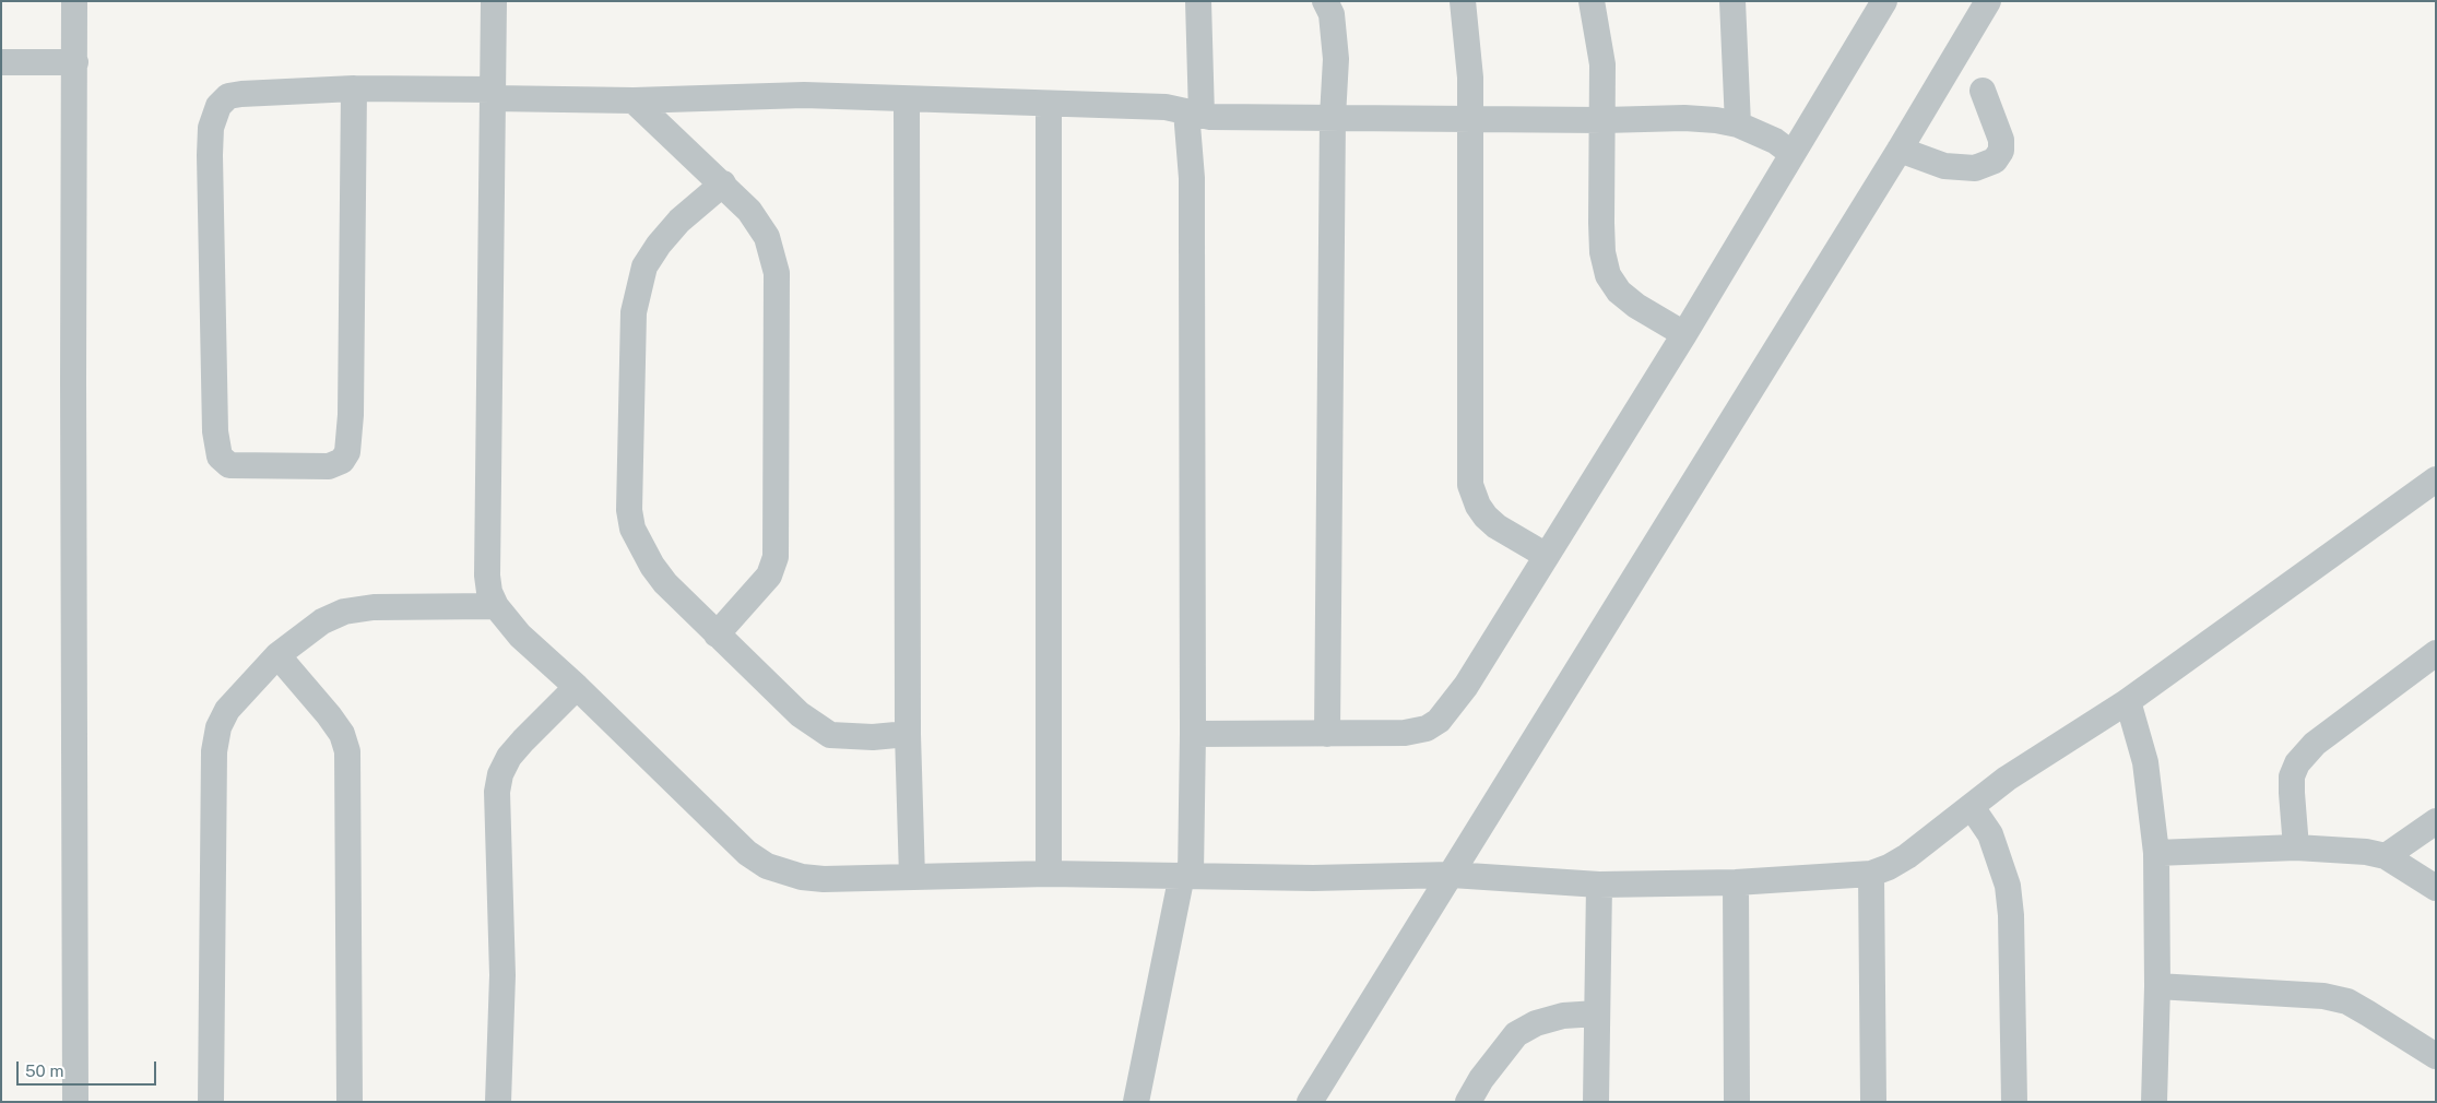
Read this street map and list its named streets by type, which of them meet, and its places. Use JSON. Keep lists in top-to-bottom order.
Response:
{
  "scale_bar": "50 m"
}
